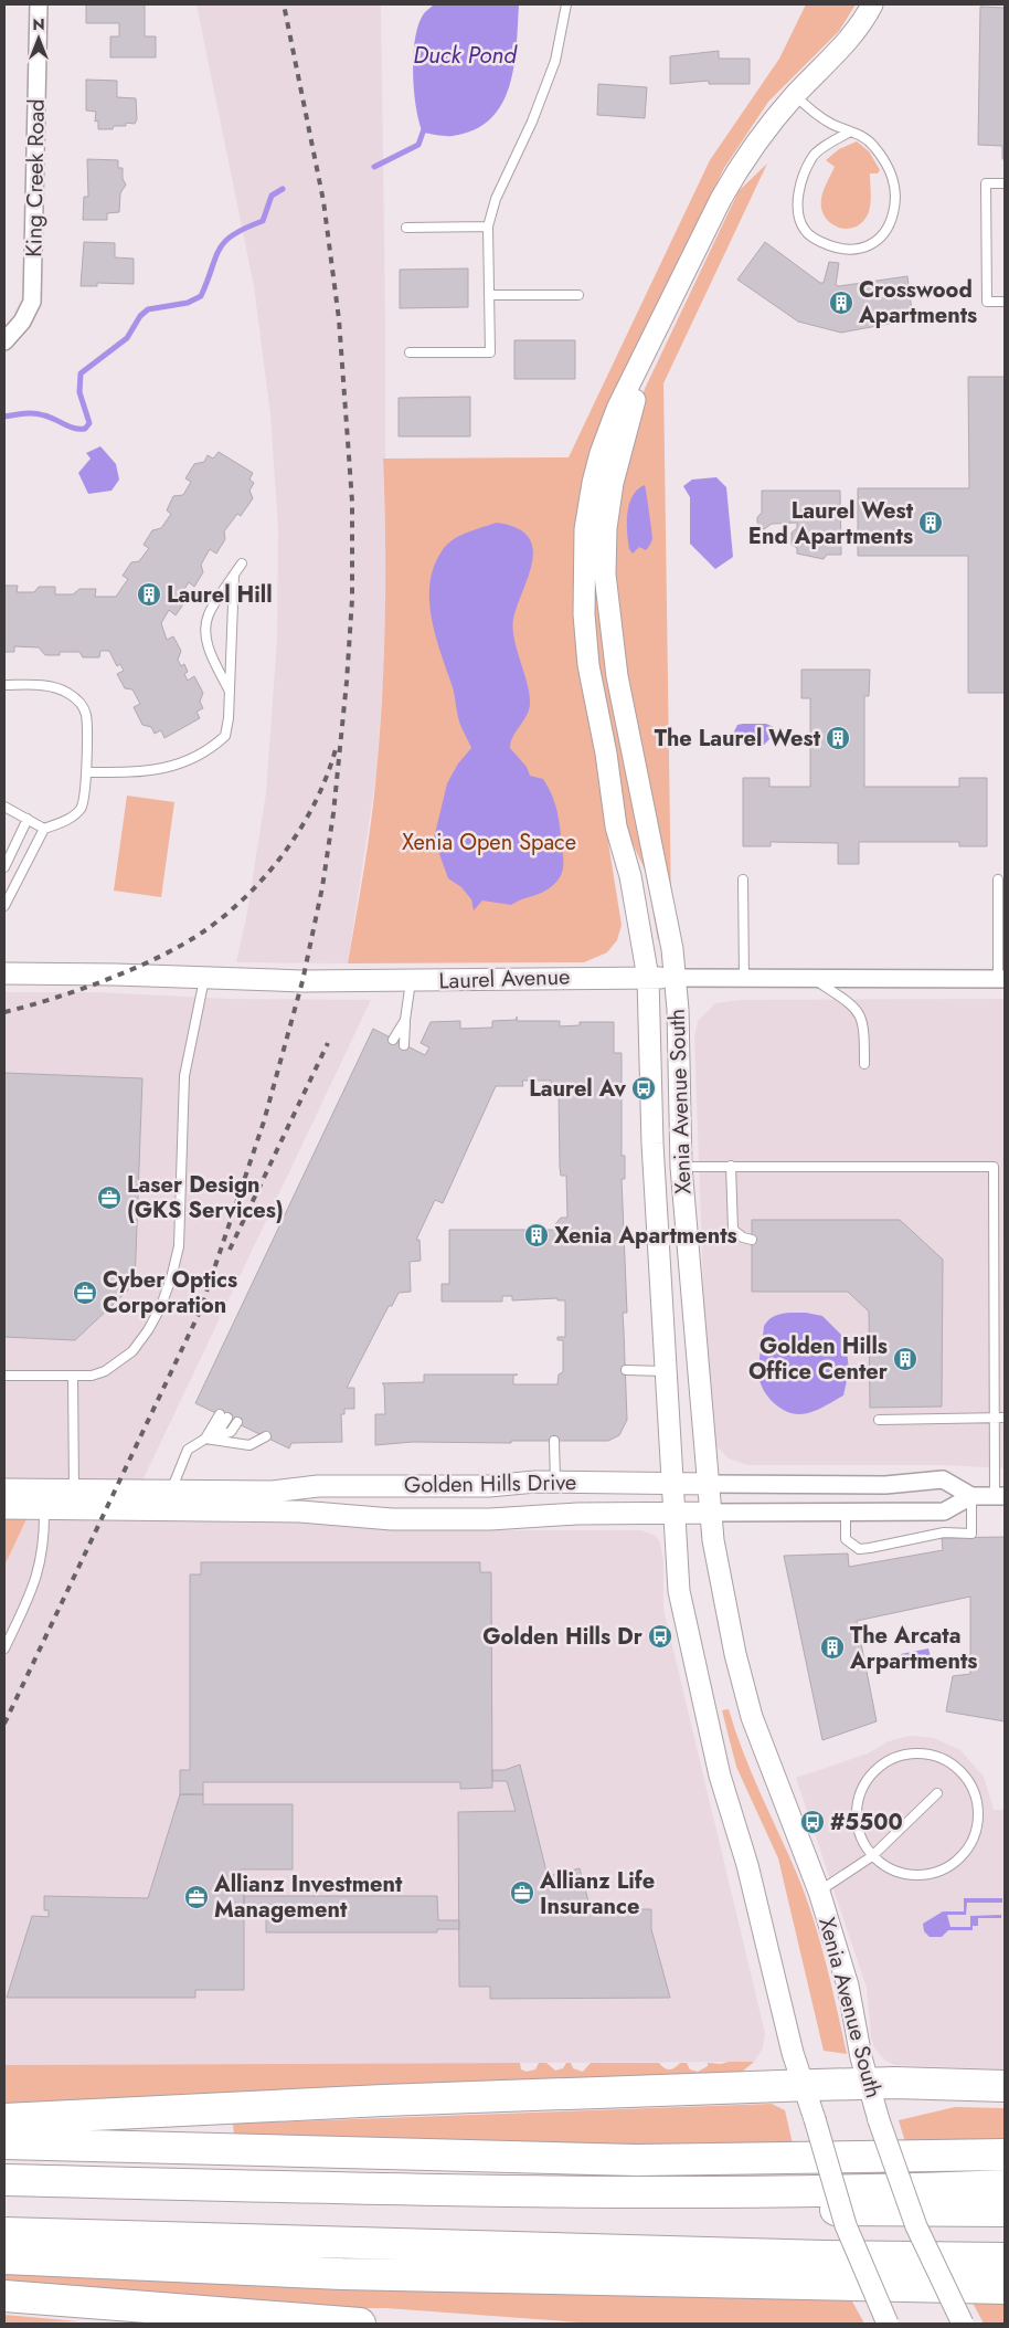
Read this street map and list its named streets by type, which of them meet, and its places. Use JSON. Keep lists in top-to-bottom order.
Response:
{
  "streets": {
    "street": [
      "King Creek Road",
      "Laurel Avenue",
      "Xenia Avenue South",
      "Golden Hills Drive"
    ]
  },
  "crossings": [
    ["Laurel Avenue", "Xenia Avenue South"],
    ["Xenia Avenue South", "Golden Hills Drive"]
  ],
  "water": ["Duck Pond"],
  "parks": ["Xenia Open Space"],
  "places": {
    "building": [
      "Crosswood Apartments",
      "Laurel West End Apartments",
      "Laurel Hill",
      "The Laurel West",
      "Xenia Apartments",
      "Golden Hills Office Center",
      "The Arcata Arpartments"
    ],
    "bus stop": ["Laurel Av", "Golden Hills Dr", "#5500"],
    "office": [
      "Laser Design (GKS Services)",
      "Cyber Optics Corporation",
      "Allianz Life Insurance",
      "Allianz Investment Management"
    ]
  },
  "north": "top"
}
